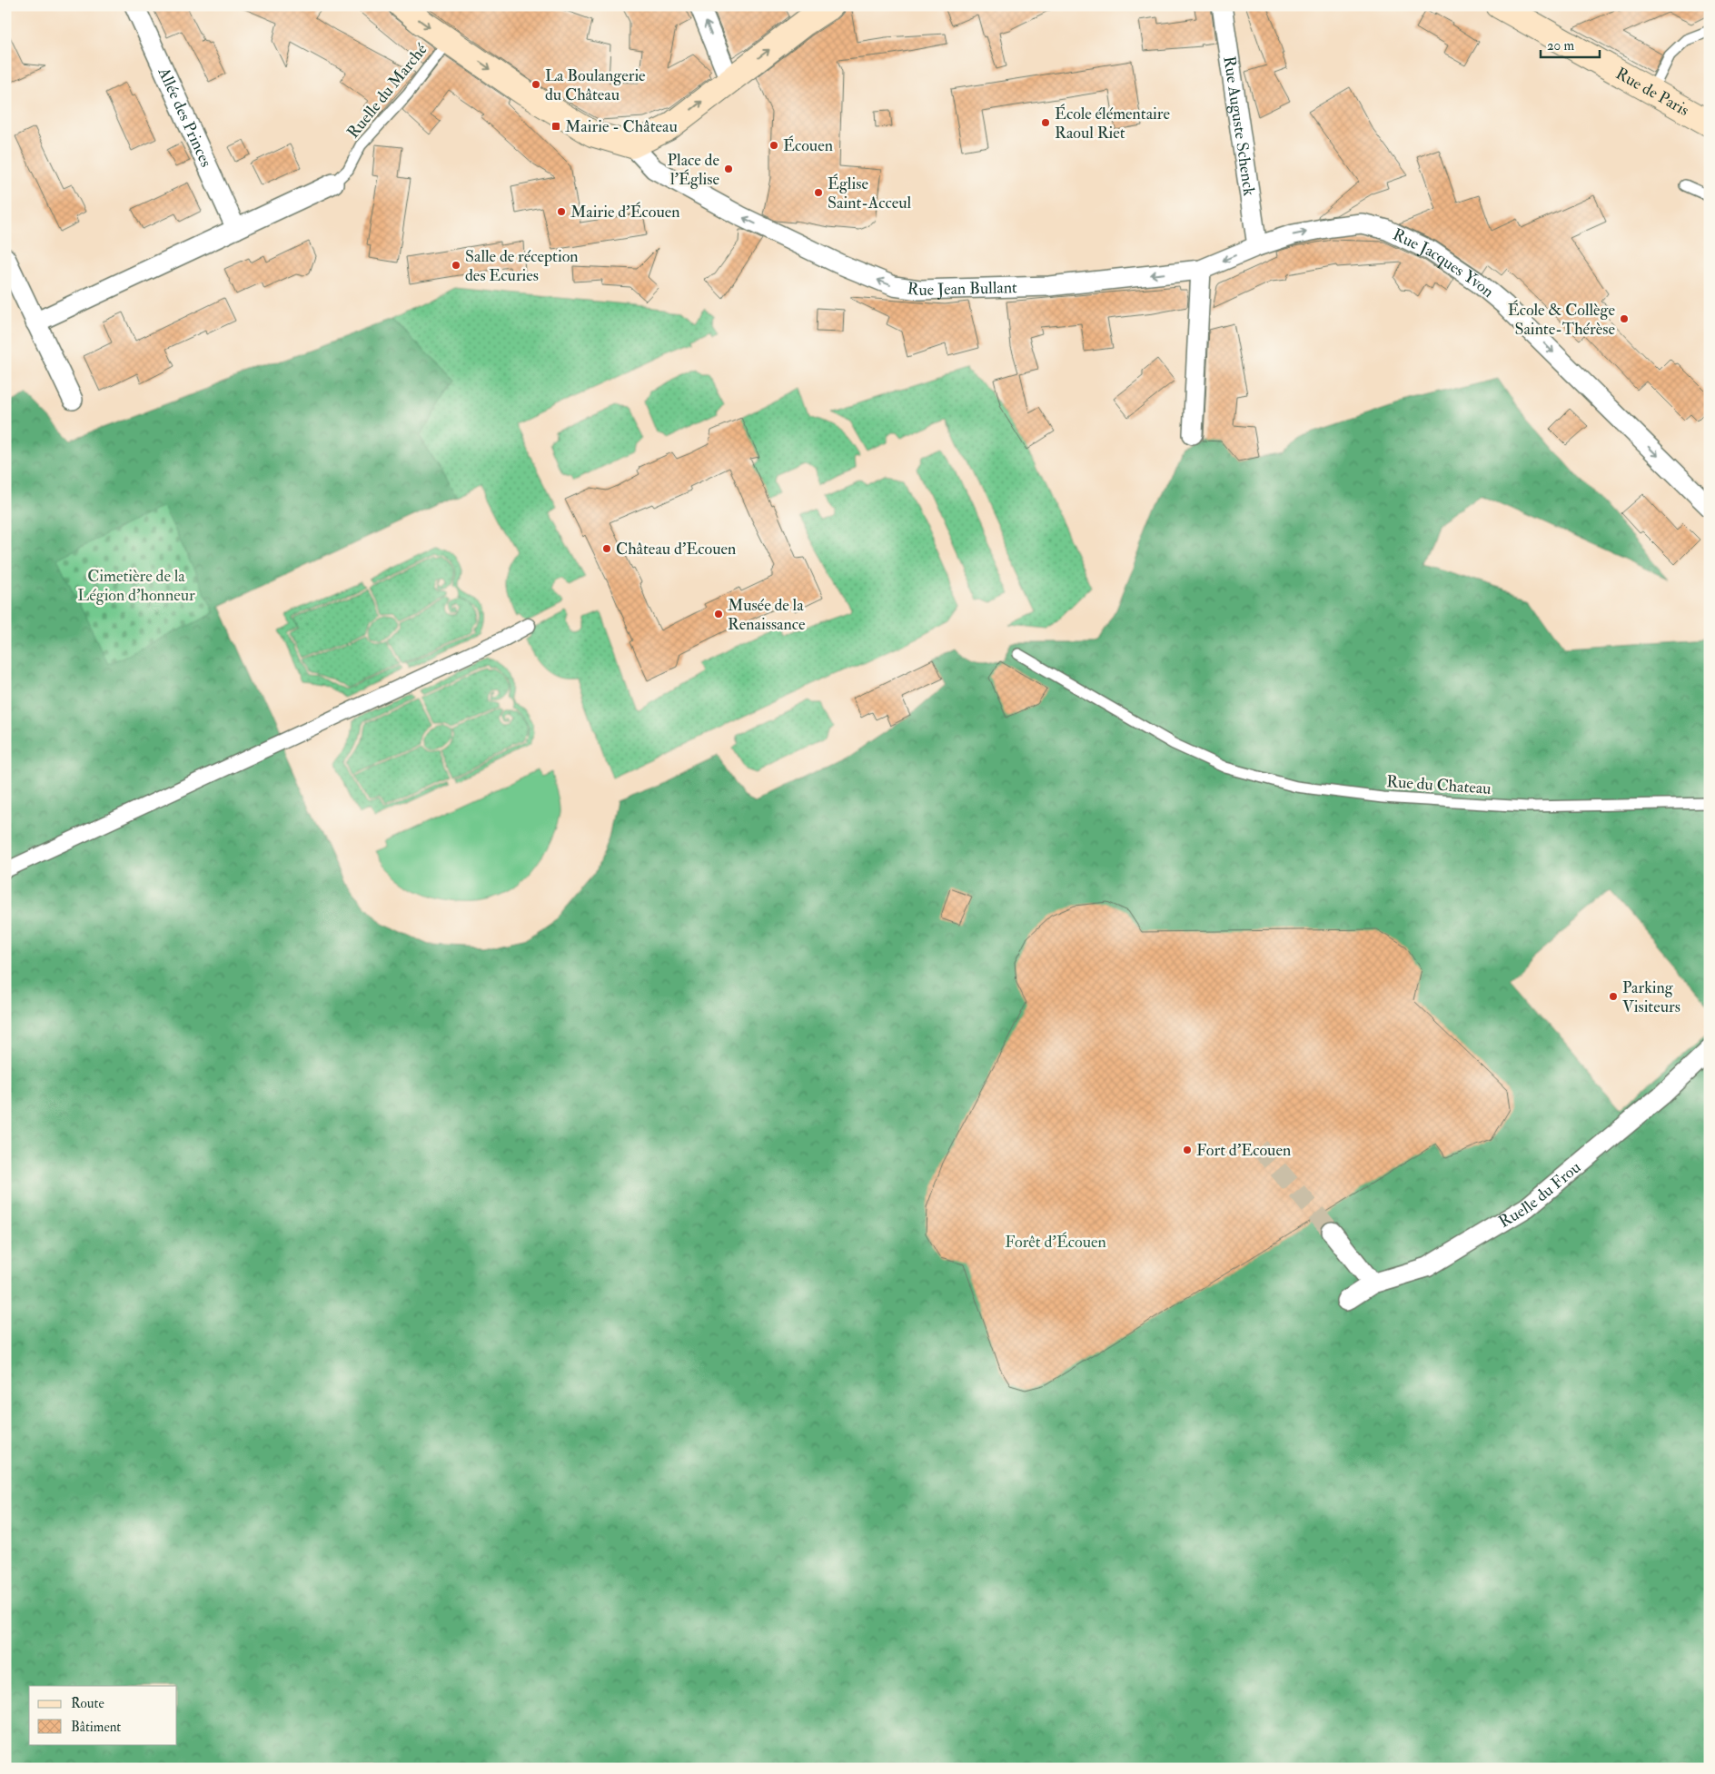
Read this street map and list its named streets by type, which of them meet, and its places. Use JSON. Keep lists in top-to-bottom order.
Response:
{
  "streets": {
    "main road": ["Rue de Paris"],
    "street": [
      "Allée des Princes",
      "Rue Auguste Schenck",
      "Rue Jacques Yvon",
      "Rue Jean Bullant",
      "Ruelle du Frou"
    ],
    "lane": ["Ruelle du Marché", "Rue du Chateau"]
  },
  "crossings": [
    ["Rue Auguste Schenck", "Rue Jacques Yvon"],
    ["Rue Auguste Schenck", "Rue Jean Bullant"],
    ["Rue Jacques Yvon", "Rue Jean Bullant"]
  ],
  "one_way": ["Rue Jacques Yvon", "Rue Jean Bullant"],
  "parks": ["Cimetière de la Légion d'honneur", "Forêt d'Écouen"],
  "places": {
    "other": [
      "La Boulangerie du Château",
      "École élémentaire Raoul Riet",
      "Écouen",
      "Place de l'Église",
      "Église Saint-Acceul",
      "Mairie d'Écouen",
      "Salle de réception des Ecuries",
      "École & Collège Sainte-Thérèse",
      "Château d'Ecouen",
      "Musée de la Renaissance",
      "Parking Visiteurs",
      "Fort d'Ecouen"
    ],
    "transit": ["Mairie - Château"]
  },
  "legend": ["Route", "Bâtiment"],
  "scale_bar": "20 m"
}
